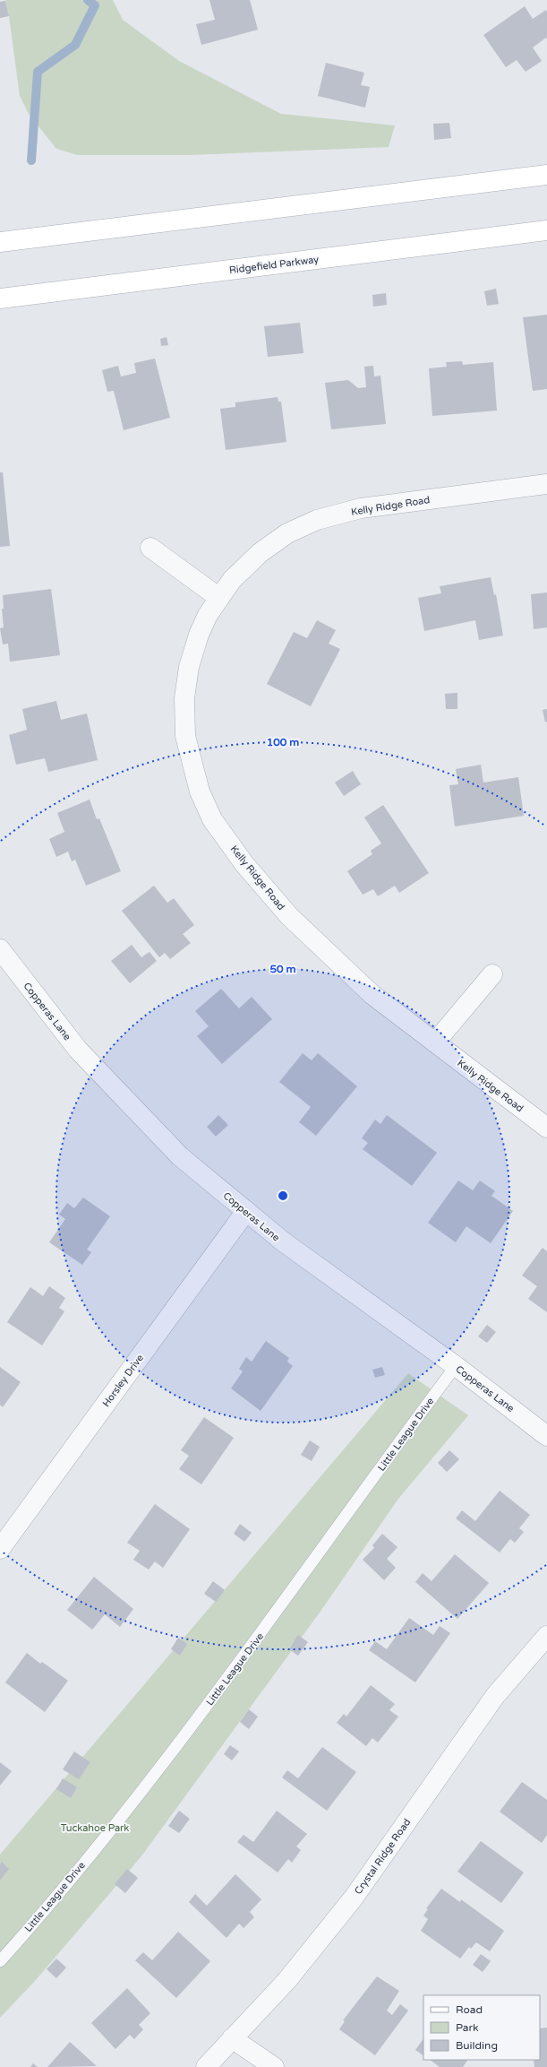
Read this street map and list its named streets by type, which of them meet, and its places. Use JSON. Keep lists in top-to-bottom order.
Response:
{
  "streets": {
    "main road": ["Ridgefield Parkway"],
    "street": [
      "Kelly Ridge Road",
      "Copperas Lane",
      "Horsley Drive",
      "Crystal Ridge Road"
    ],
    "lane": ["Little League Drive"]
  },
  "crossings": [
    ["Copperas Lane", "Horsley Drive"],
    ["Copperas Lane", "Little League Drive"]
  ],
  "parks": ["Tuckahoe Park"],
  "legend": ["Road", "Park", "Building"],
  "rings": ["100 m", "50 m"]
}
